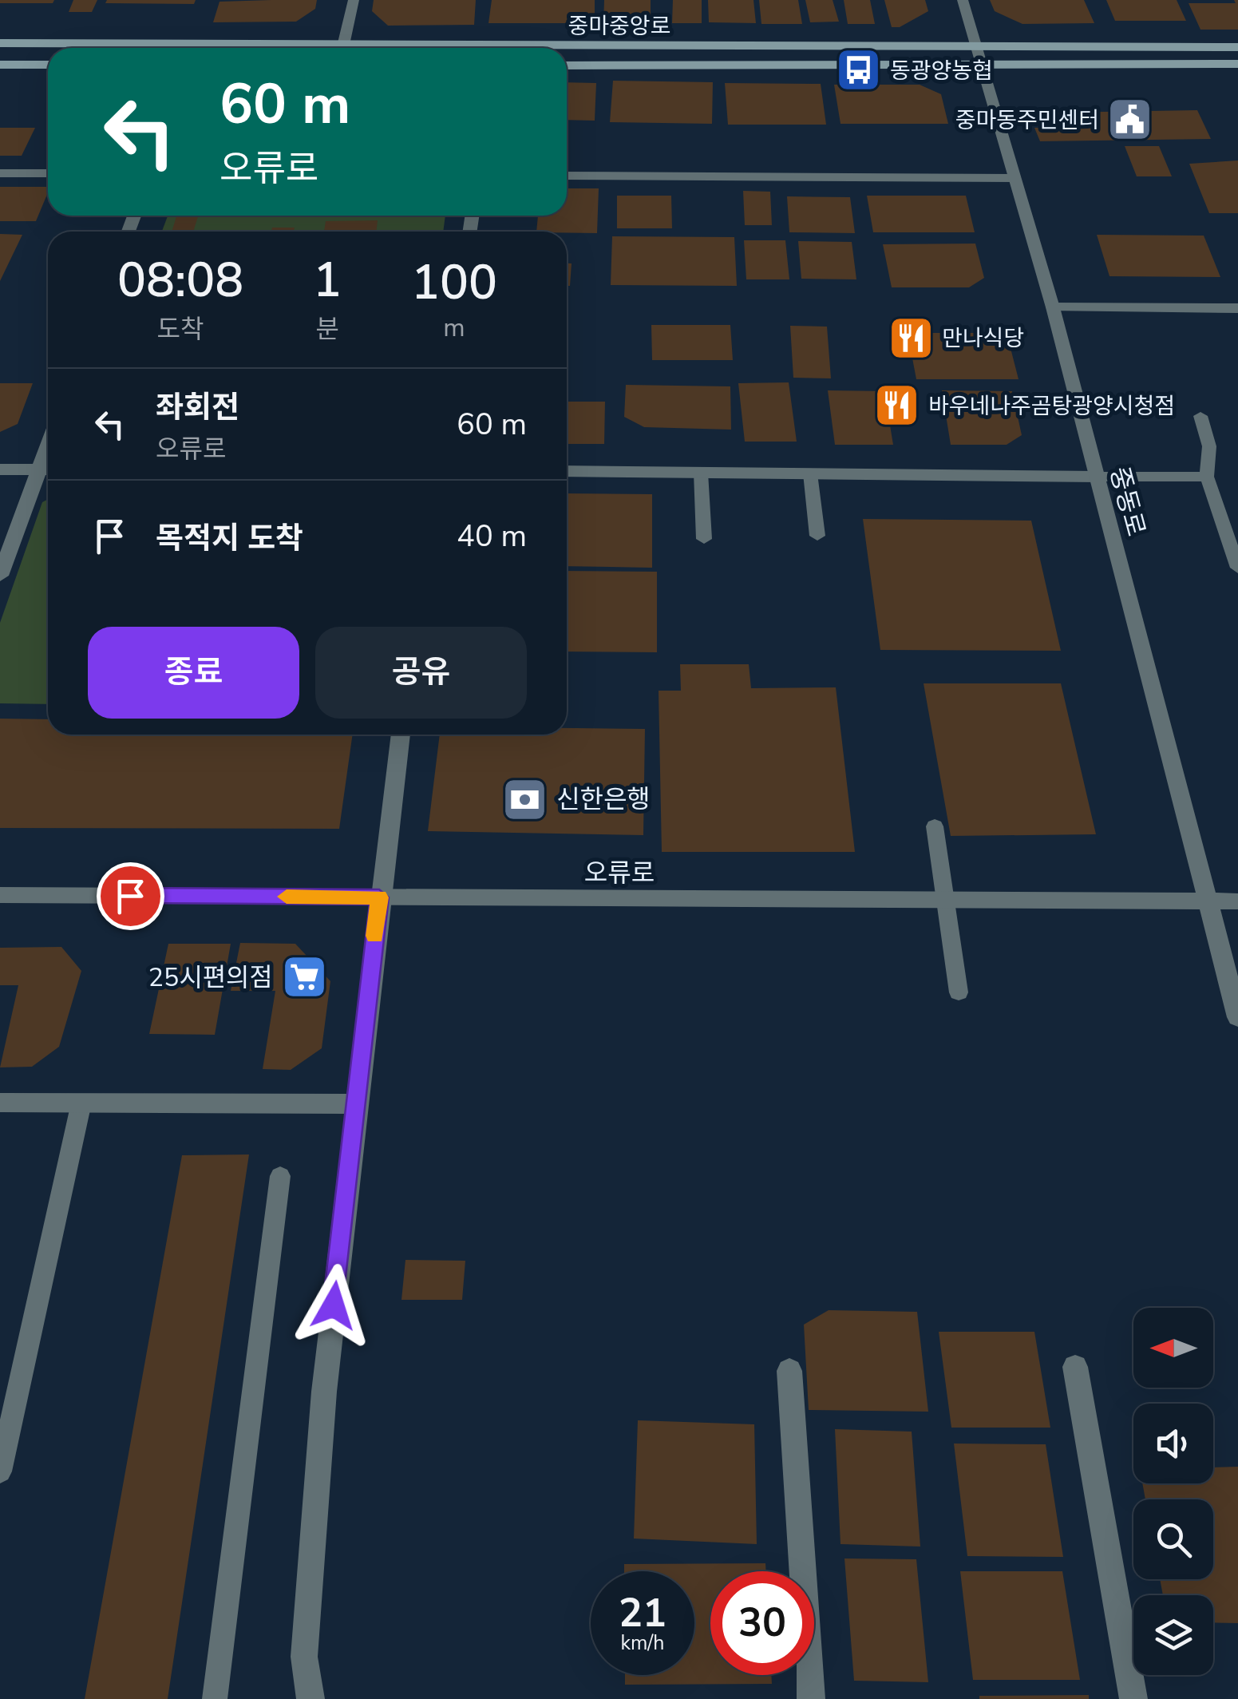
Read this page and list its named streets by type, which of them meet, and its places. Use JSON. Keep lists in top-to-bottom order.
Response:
{
  "streets": {
    "main road": ["중마중앙로"],
    "street": ["중동로", "오류로"]
  },
  "crossings": [
    ["중마중앙로", "중동로"],
    ["중동로", "오류로"]
  ],
  "places": {
    "bus stop": ["동광양농협"],
    "public building": ["중마동주민센터"],
    "restaurant": ["만나식당", "바우네나주곰탕광양시청점"],
    "bank": ["신한은행"],
    "supermarket": ["25시편의점"]
  },
  "north": "left",
  "page": {
    "turn": ["60 m", "오류로"],
    "eta": [
      "08:08",
      "도착",
      "1",
      "분",
      "100",
      "m"
    ],
    "list": [
      {
        "name": "좌회전",
        "note": "오류로",
        "value": "60 m"
      },
      {
        "name": "목적지 도착",
        "value": "40 m"
      }
    ],
    "buttons": ["종료", "공유"],
    "speed": "21 km/h",
    "limit": "30"
  }
}
